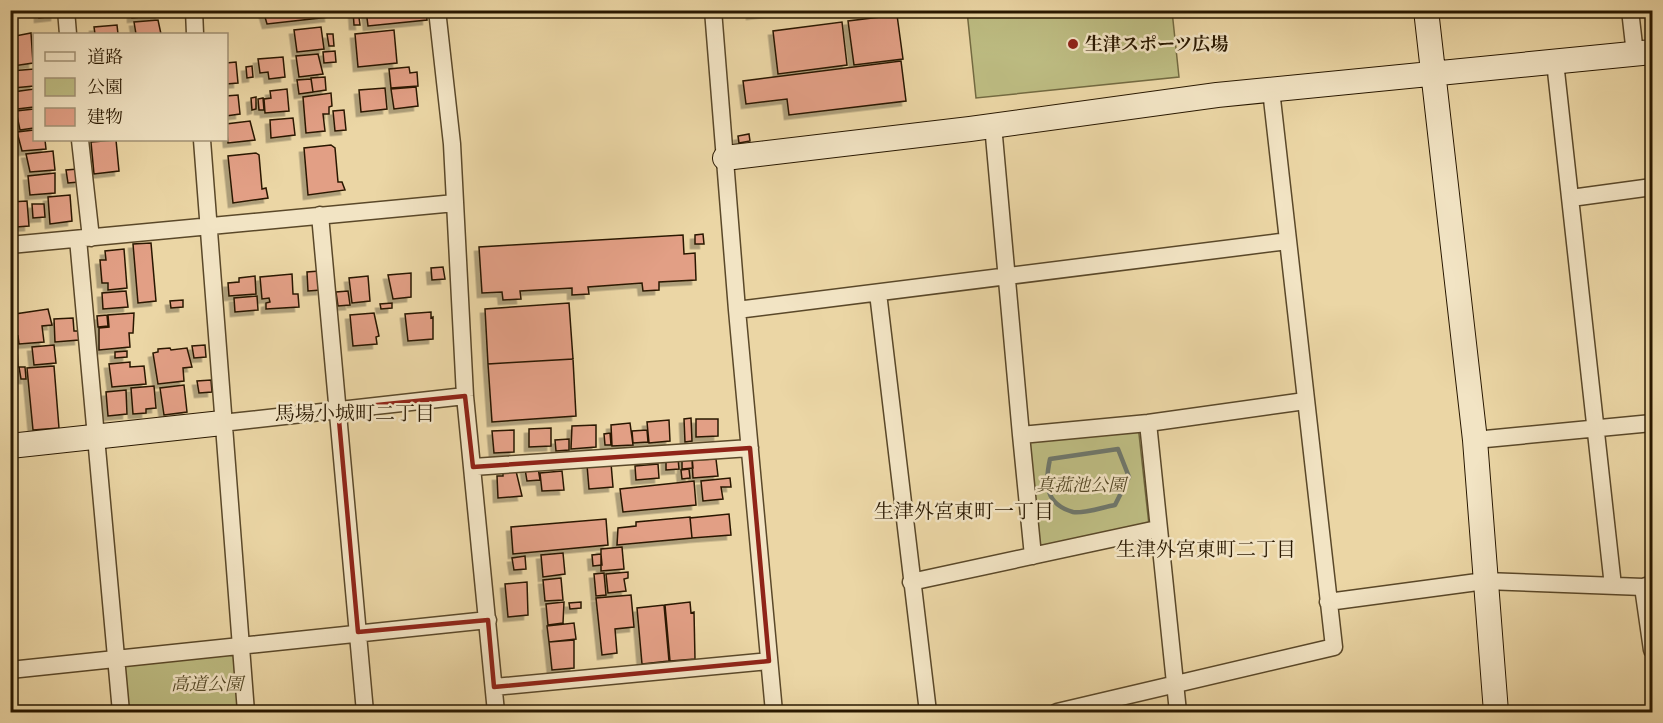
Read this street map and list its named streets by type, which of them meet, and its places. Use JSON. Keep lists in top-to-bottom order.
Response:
{
  "districts": ["馬場小城町二丁目", "生津外宮東町一丁目", "生津外宮東町二丁目"],
  "parks": ["真菰池公園", "高道公園"],
  "places": ["生津スポーツ広場"],
  "legend": ["道路", "公園", "建物"]
}
